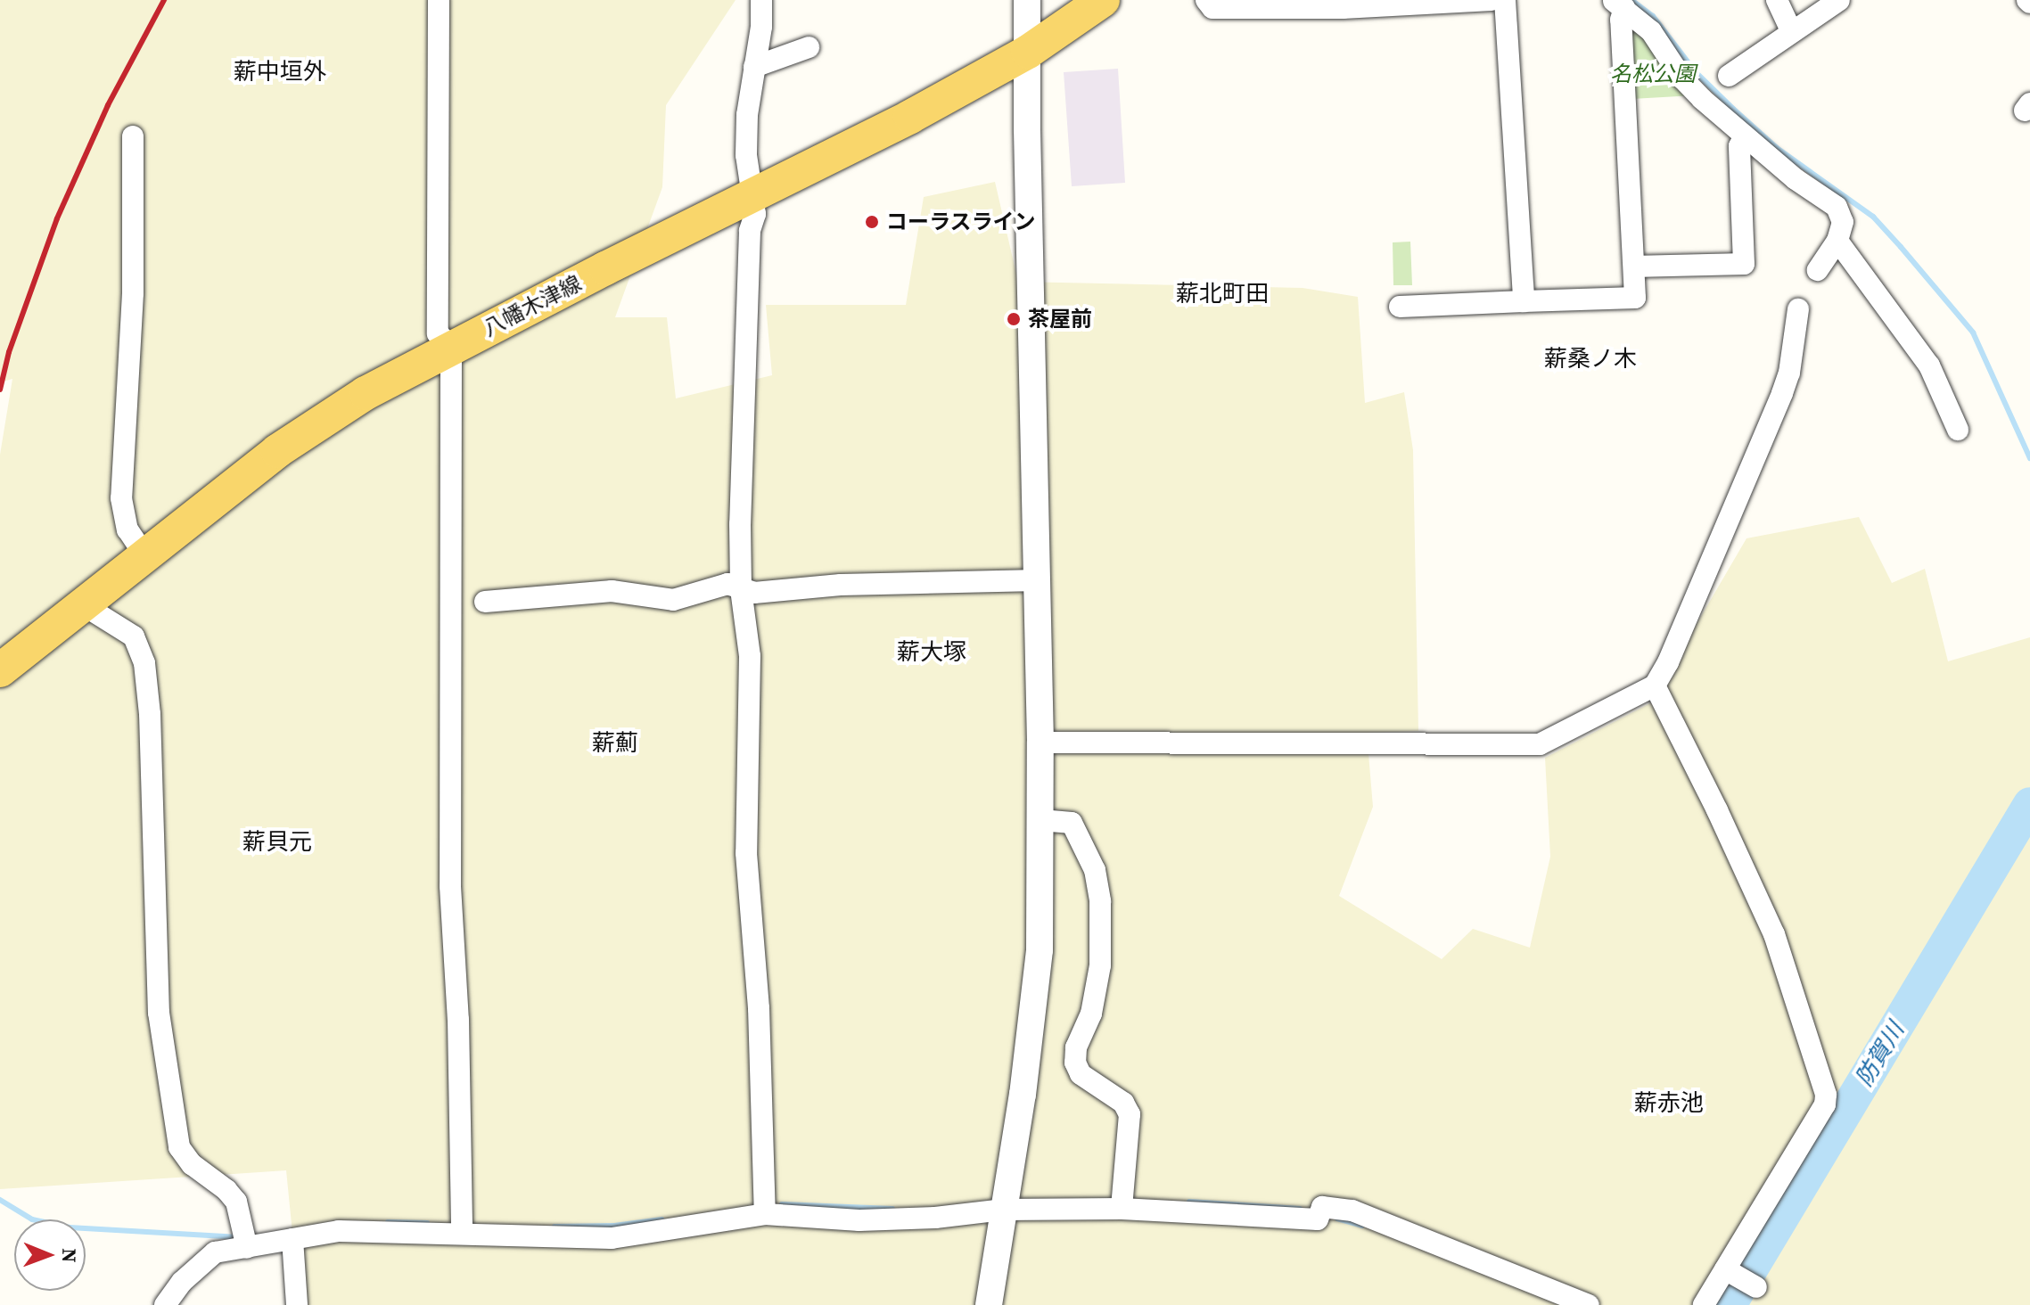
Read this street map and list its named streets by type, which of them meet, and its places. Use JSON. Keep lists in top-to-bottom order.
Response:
{
  "streets": {
    "main road": ["八幡木津線"]
  },
  "districts": [
    "薪中垣外",
    "薪北町田",
    "薪桑ノ木",
    "薪大塚",
    "薪薊",
    "薪貝元",
    "薪赤池"
  ],
  "water": ["防賀川"],
  "parks": ["名松公園"],
  "places": ["コーラスライン", "茶屋前"],
  "north": "right"
}
